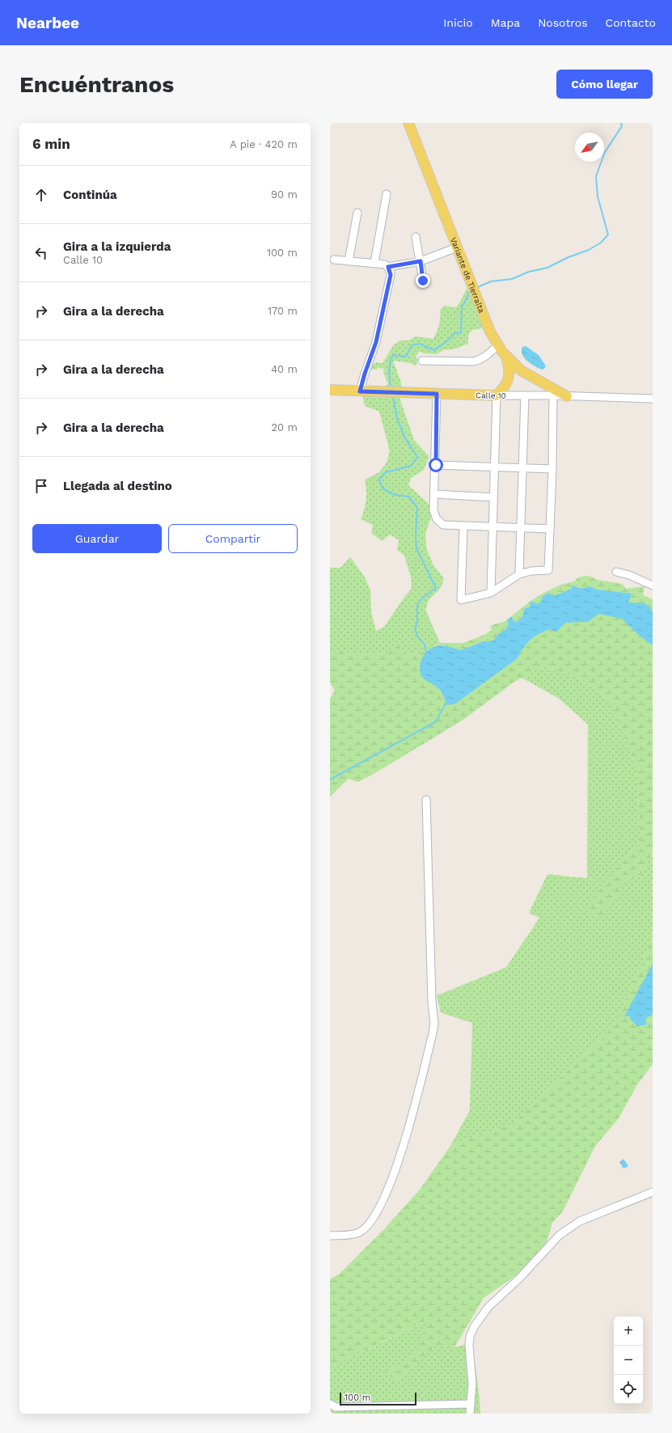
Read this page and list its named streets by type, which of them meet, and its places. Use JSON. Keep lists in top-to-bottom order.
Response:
{
  "streets": {
    "main road": ["Variante de Tierralta", "Calle 10"]
  },
  "crossings": [
    ["Variante de Tierralta", "Calle 10"]
  ],
  "scale_bar": "100 m",
  "north": "bottom left",
  "page": {
    "header": "Nearbee",
    "nav": [
      "Inicio",
      "Mapa",
      "Nosotros",
      "Contacto"
    ],
    "buttons": [
      "Cómo llegar",
      ["Guardar", "Compartir"]
    ],
    "title": "Encuéntranos",
    "heading": ["6 min", "A pie · 420 m"],
    "list": [
      ["Continúa", "90 m"],
      ["Gira a la izquierda", "Calle 10", "100 m"],
      ["Gira a la derecha", "170 m"],
      ["Gira a la derecha", "40 m"],
      ["Gira a la derecha", "20 m"],
      "Llegada al destino"
    ],
    "map_buttons": ["+", "−"],
    "scale": "100 m"
  }
}
